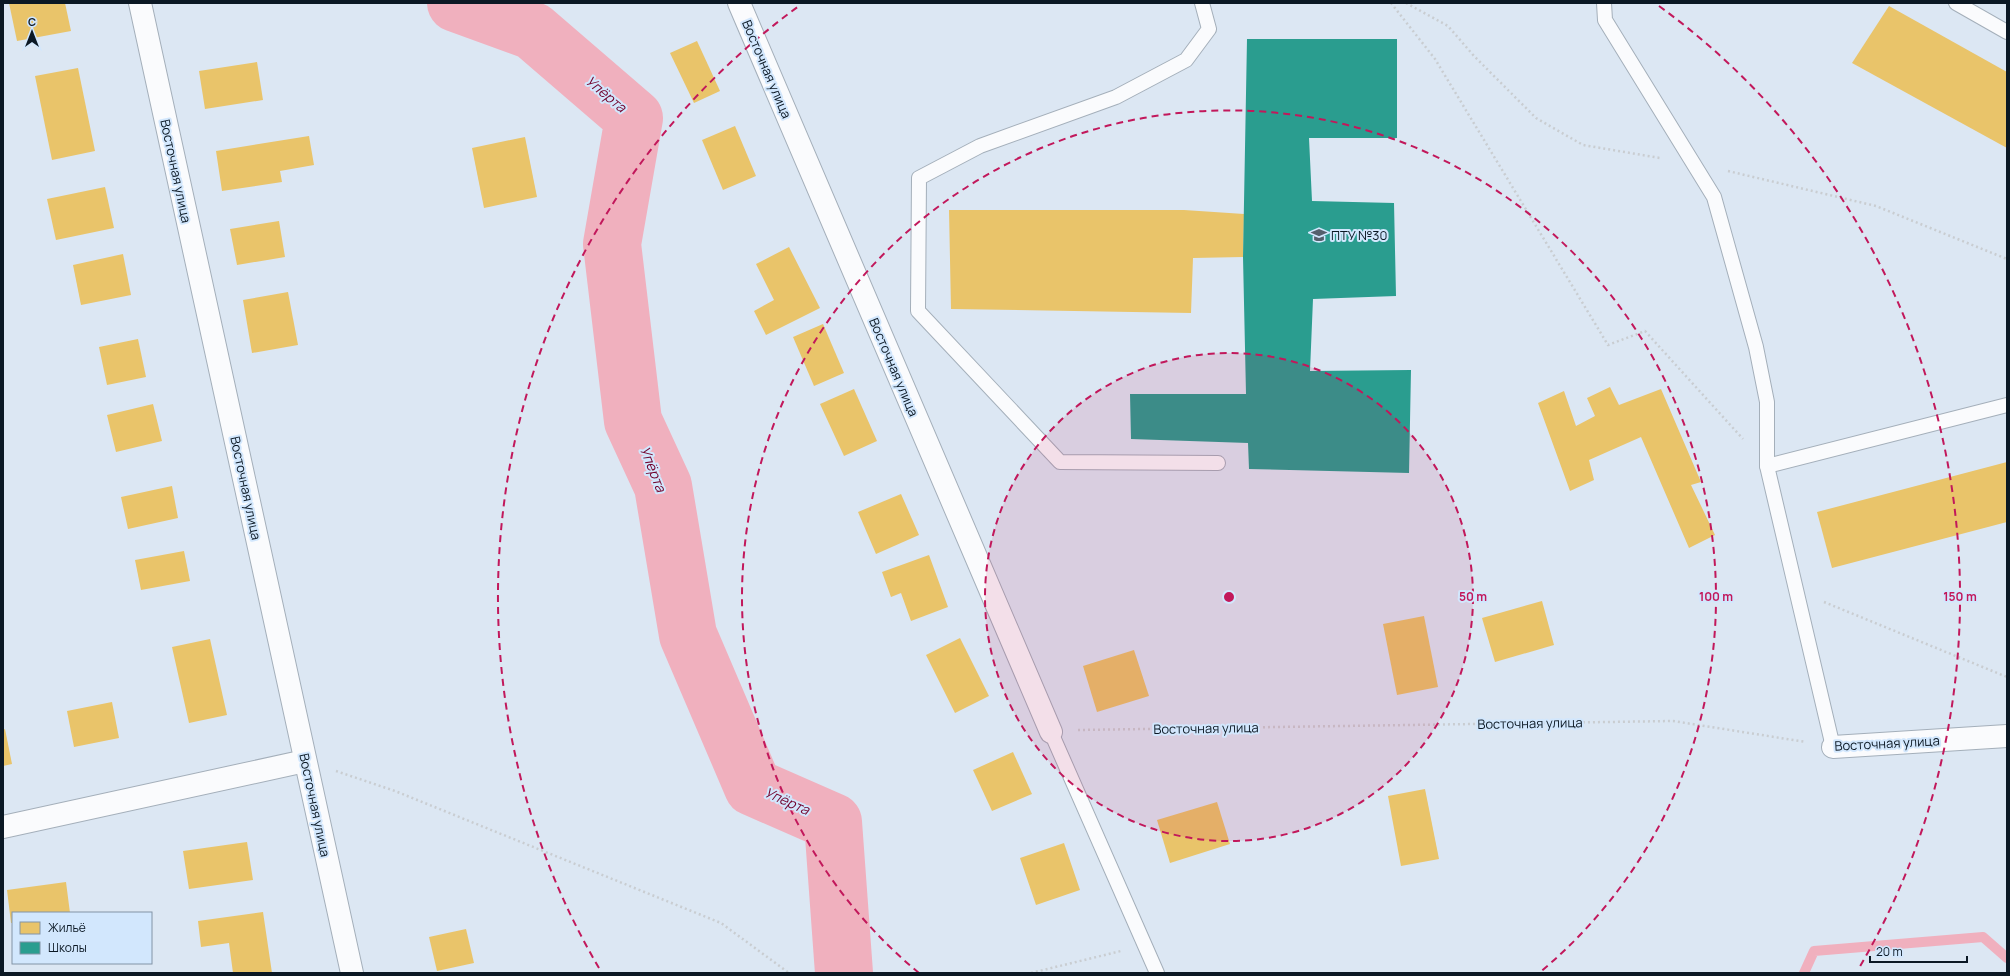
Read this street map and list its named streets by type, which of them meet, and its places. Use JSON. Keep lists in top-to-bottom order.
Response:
{
  "streets": {
    "street": ["Восточная улица"]
  },
  "water": ["Упёрта"],
  "places": {
    "school or university": ["ПТУ №30"]
  },
  "legend": ["Жильё", "Школы"],
  "scale_bar": "20 m",
  "north": "top",
  "rings": ["50 m", "100 m", "150 m"]
}
